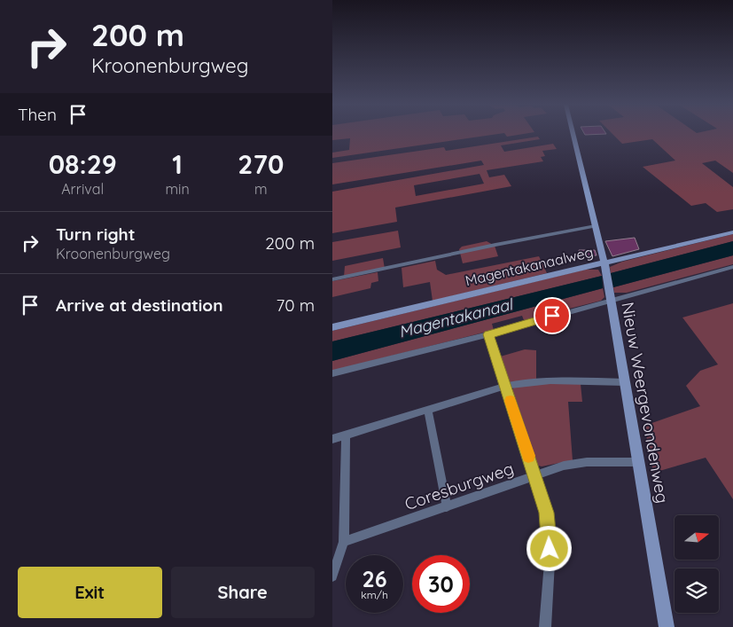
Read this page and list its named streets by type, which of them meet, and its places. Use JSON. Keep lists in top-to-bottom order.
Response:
{
  "streets": {
    "street": ["Magentakanaalweg", "Nieuw Weergevondenweg", "Coresburgweg"]
  },
  "crossings": [
    ["Magentakanaalweg", "Nieuw Weergevondenweg"],
    ["Nieuw Weergevondenweg", "Coresburgweg"]
  ],
  "water": ["Magentakanaal"],
  "north": "right",
  "page": {
    "turn": ["200 m", "Kroonenburgweg"],
    "then": "Then",
    "eta": [
      "08:29",
      "Arrival",
      "1",
      "min",
      "270",
      "m"
    ],
    "list": [
      {
        "name": "Turn right",
        "note": "Kroonenburgweg",
        "value": "200 m"
      },
      {
        "name": "Arrive at destination",
        "value": "70 m"
      }
    ],
    "speed": "26 km/h",
    "limit": "30",
    "buttons": ["Exit", "Share"]
  }
}
